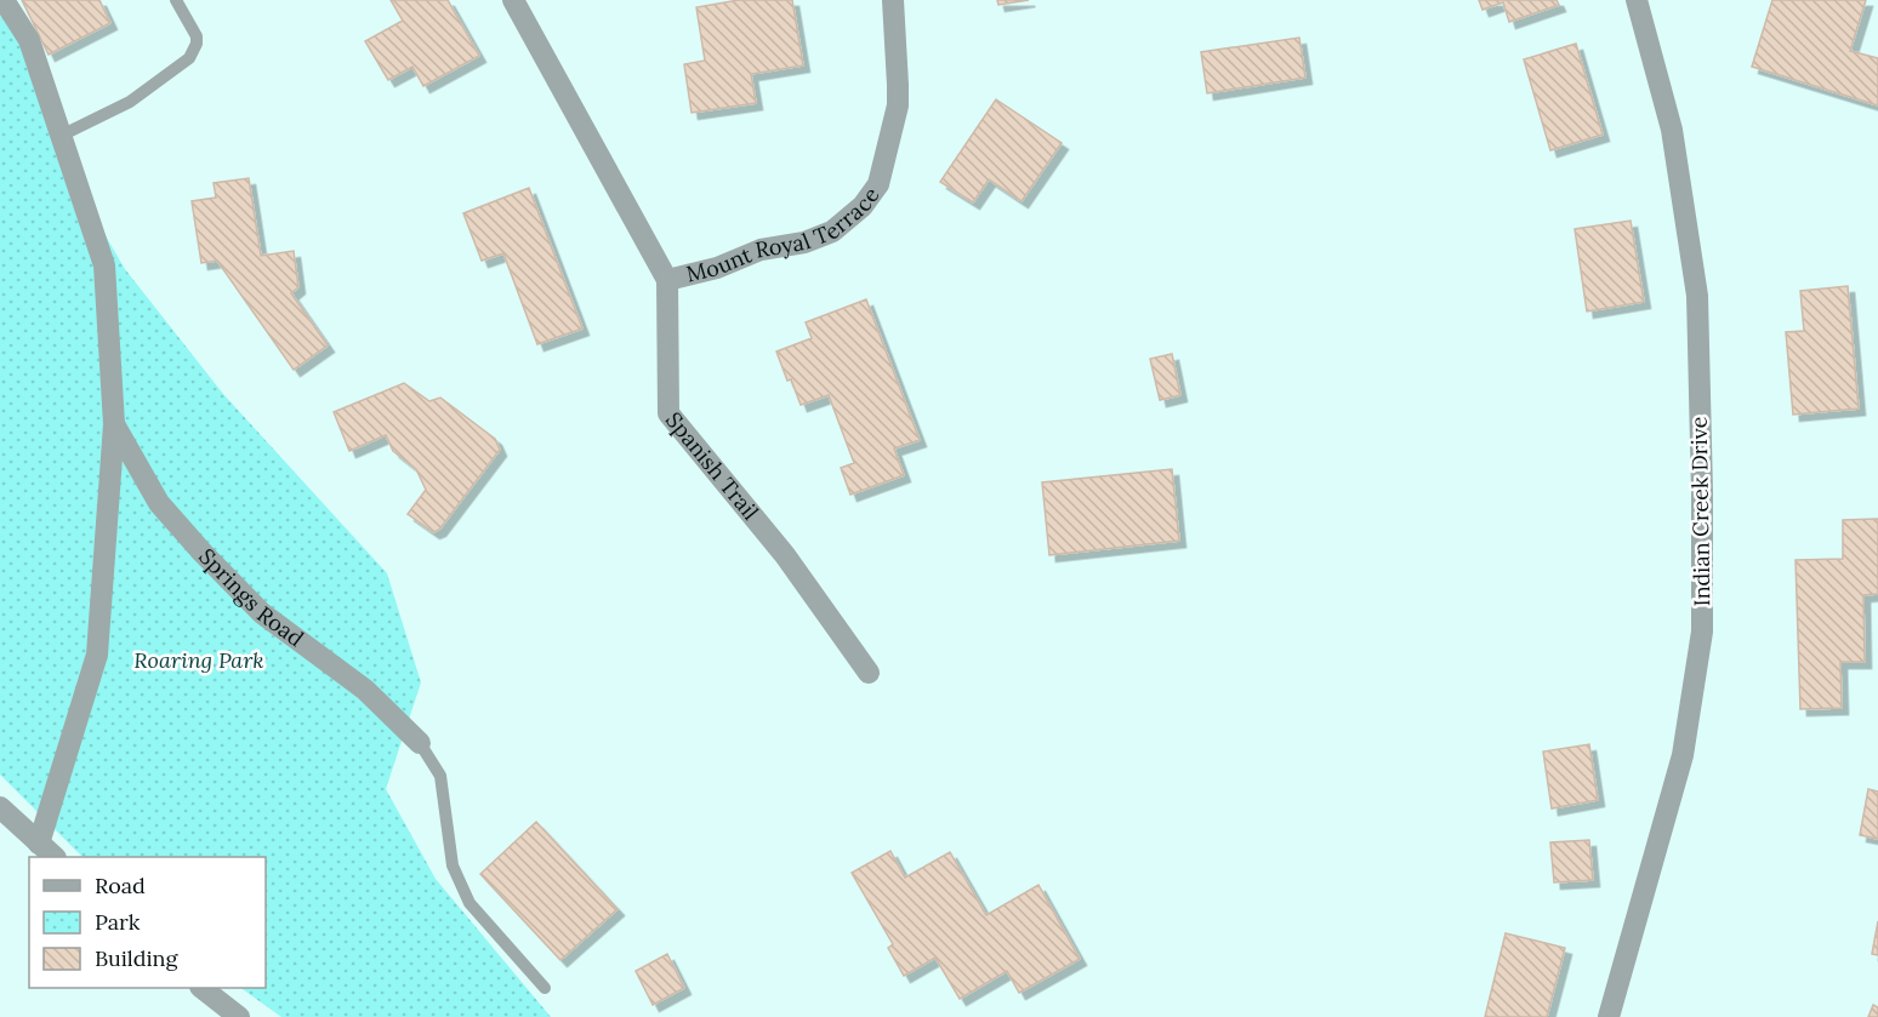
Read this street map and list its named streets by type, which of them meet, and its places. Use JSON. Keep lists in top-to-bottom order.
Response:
{
  "streets": {
    "street": [
      "Mount Royal Terrace",
      "Spanish Trail",
      "Indian Creek Drive",
      "Springs Road"
    ]
  },
  "crossings": [
    ["Mount Royal Terrace", "Spanish Trail"]
  ],
  "parks": ["Roaring Park"],
  "legend": ["Road", "Park", "Building"]
}
